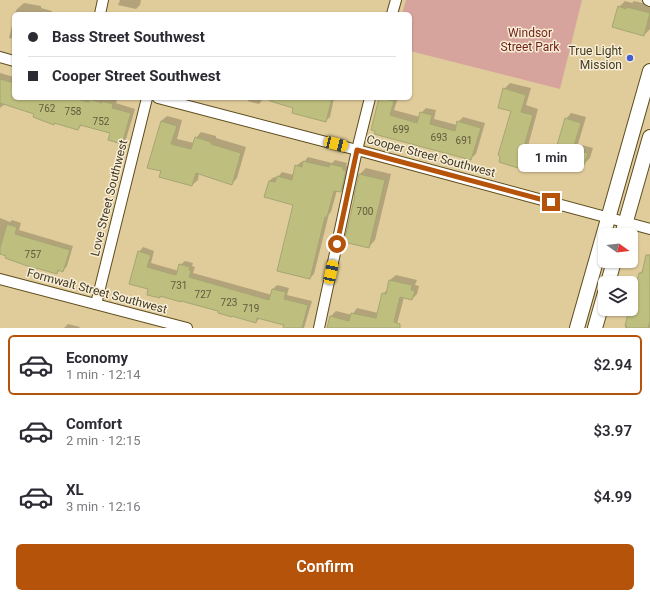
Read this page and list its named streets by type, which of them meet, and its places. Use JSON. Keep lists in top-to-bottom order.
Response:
{
  "streets": {
    "street": ["Cooper Street Southwest", "Love Street Southwest", "Formwalt Street Southwest"]
  },
  "crossings": [
    ["Love Street Southwest", "Formwalt Street Southwest"]
  ],
  "parks": ["Windsor Street Park"],
  "places": ["True Light Mission"],
  "house_numbers": [
    "762",
    "758",
    "752",
    "699",
    "693",
    "691",
    "700",
    "757",
    "731",
    "727",
    "723",
    "719"
  ],
  "north": "right",
  "page": {
    "banner": ["Bass Street Southwest", "Cooper Street Southwest"],
    "bubble": "1 min",
    "list": [
      {
        "name": "Economy",
        "note": "1 min · 12:14",
        "value": "$2.94"
      },
      {
        "name": "Comfort",
        "note": "2 min · 12:15",
        "value": "$3.97"
      },
      {
        "name": "XL",
        "note": "3 min · 12:16",
        "value": "$4.99"
      }
    ],
    "buttons": "Confirm"
  }
}
